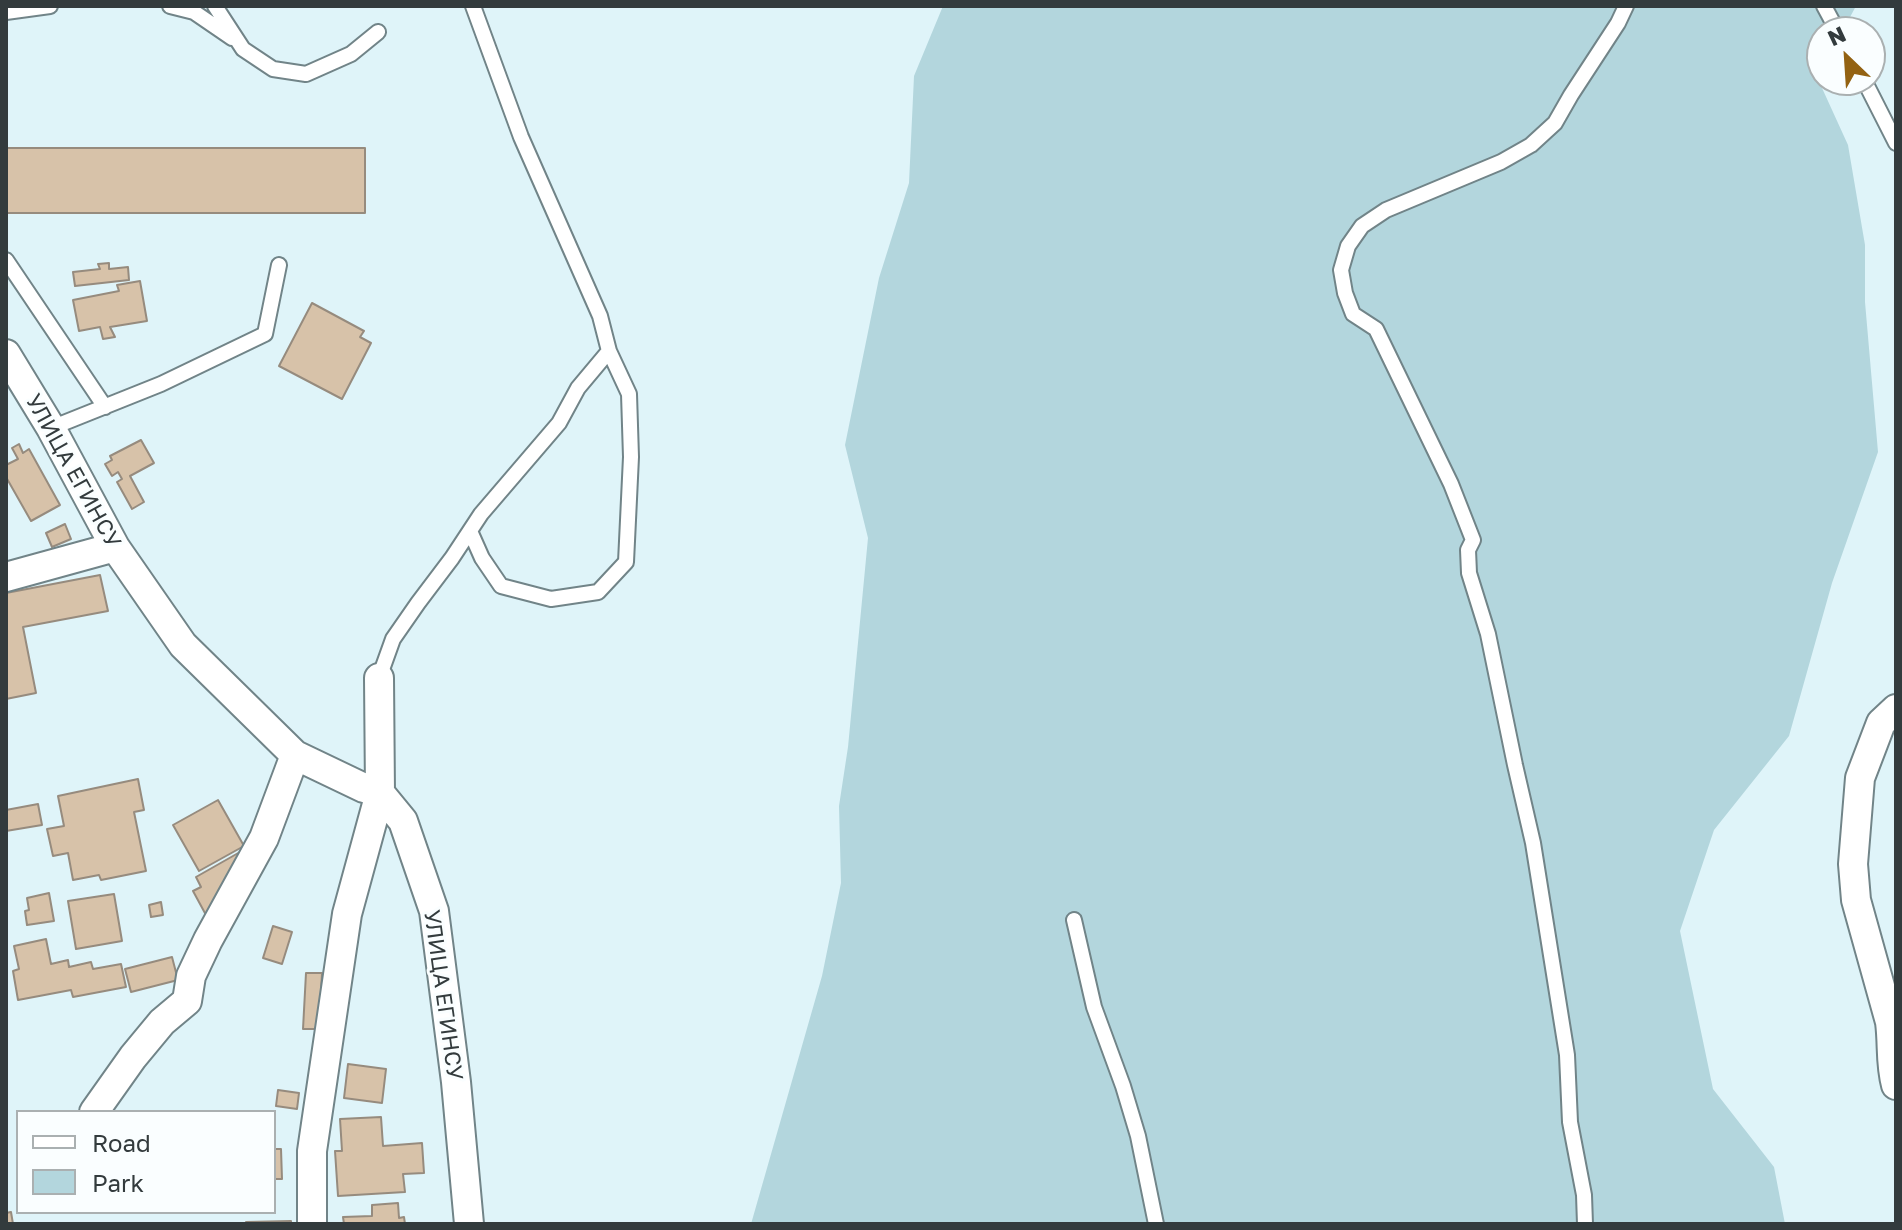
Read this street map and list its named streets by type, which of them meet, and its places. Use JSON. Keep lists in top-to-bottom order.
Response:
{
  "streets": {
    "street": ["УЛИЦА ЕГИНСУ"]
  },
  "legend": ["Road", "Park"],
  "north": "top left"
}
